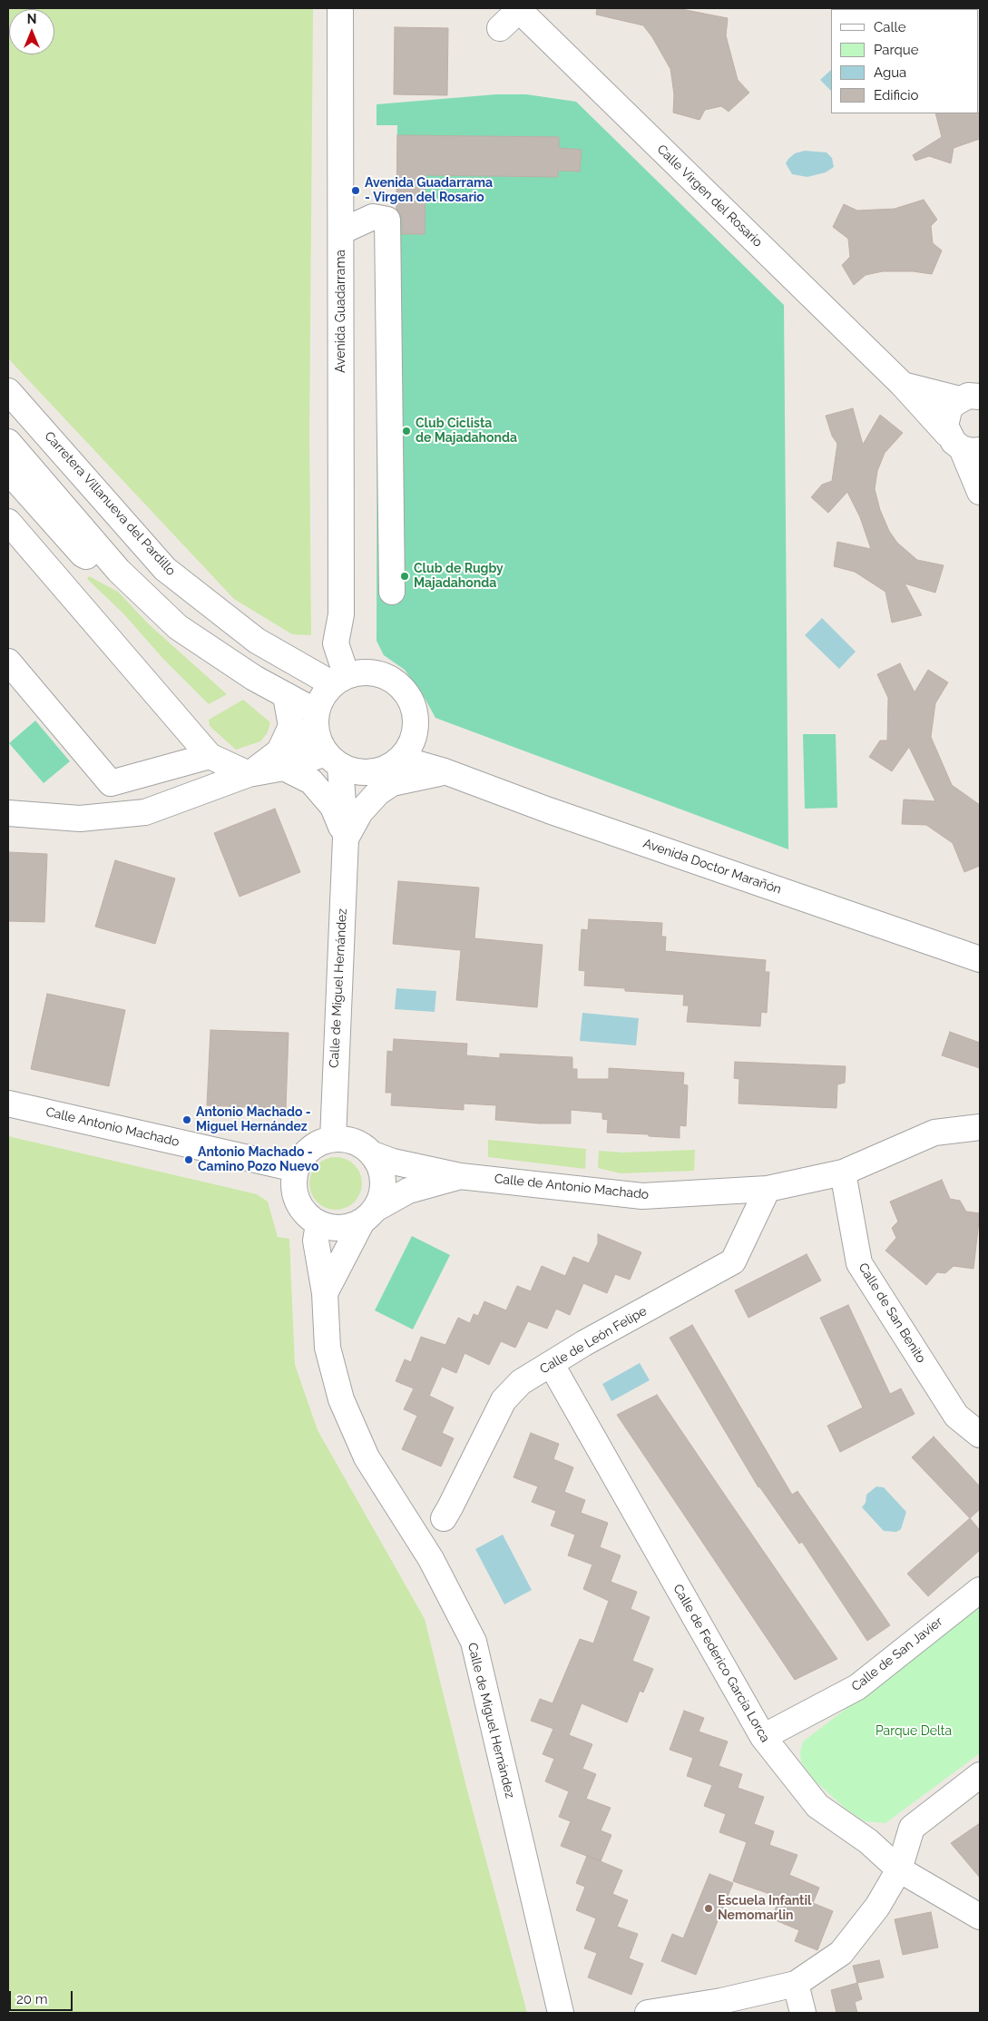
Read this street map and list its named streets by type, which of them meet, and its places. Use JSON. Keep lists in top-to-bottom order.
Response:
{
  "streets": {
    "street": [
      "Calle Virgen del Rosario",
      "Avenida Guadarrama",
      "Carretera Villanueva del Pardillo",
      "Avenida Doctor Marañón",
      "Calle de Miguel Hernández",
      "Calle Antonio Machado",
      "Calle de Antonio Machado",
      "Calle de San Benito",
      "Calle de León Felipe",
      "Calle de San Javier",
      "Calle de Federico García Lorca"
    ]
  },
  "crossings": [
    ["Avenida Guadarrama", "Carretera Villanueva del Pardillo"],
    ["Avenida Guadarrama", "Avenida Doctor Marañón"],
    ["Avenida Guadarrama", "Calle de Miguel Hernández"],
    ["Carretera Villanueva del Pardillo", "Avenida Doctor Marañón"],
    ["Carretera Villanueva del Pardillo", "Calle de Miguel Hernández"],
    ["Avenida Doctor Marañón", "Calle de Miguel Hernández"],
    ["Calle de Miguel Hernández", "Calle Antonio Machado"],
    ["Calle de Miguel Hernández", "Calle de Antonio Machado"],
    ["Calle Antonio Machado", "Calle de Antonio Machado"],
    ["Calle de Antonio Machado", "Calle de San Benito"],
    ["Calle de Antonio Machado", "Calle de León Felipe"],
    ["Calle de León Felipe", "Calle de Federico García Lorca"],
    ["Calle de San Javier", "Calle de Federico García Lorca"]
  ],
  "parks": ["Parque Delta"],
  "places": [
    "Avenida Guadarrama - Virgen del Rosario",
    "Club Ciclista de Majadahonda",
    "Club de Rugby Majadahonda",
    "Antonio Machado - Miguel Hernández",
    "Antonio Machado - Camino Pozo Nuevo",
    "Escuela Infantil Nemomarlin"
  ],
  "legend": [
    "Calle",
    "Parque",
    "Agua",
    "Edificio"
  ],
  "scale_bar": "20 m",
  "north": "top"
}
